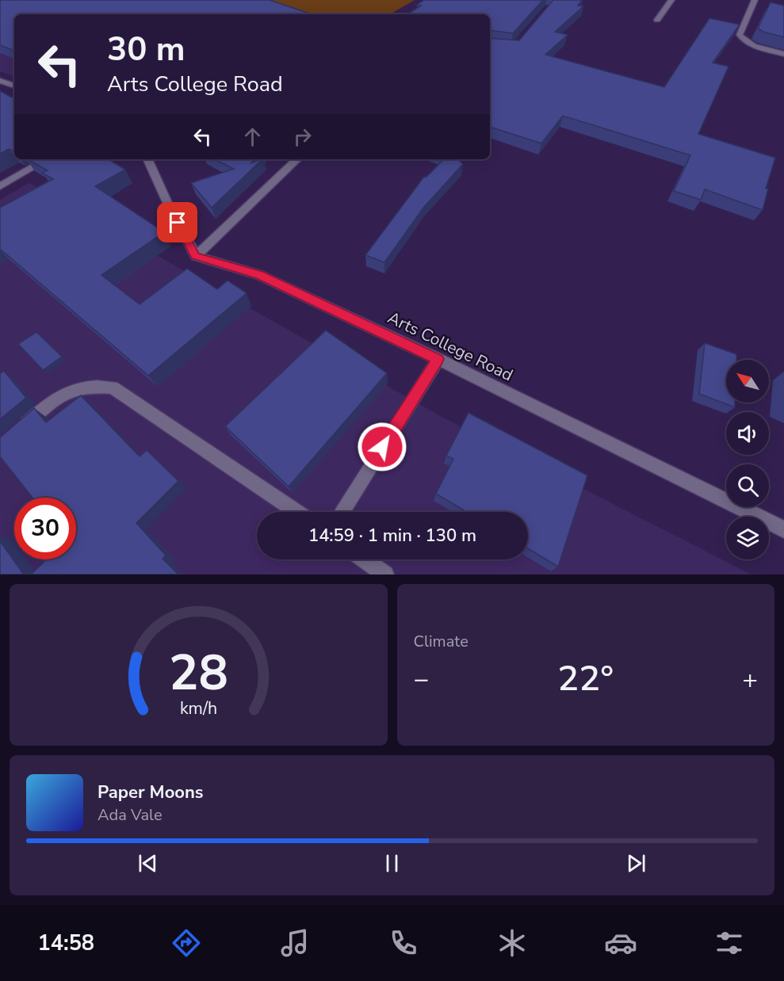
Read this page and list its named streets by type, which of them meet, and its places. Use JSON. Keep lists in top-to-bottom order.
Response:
{
  "streets": {
    "street": ["Arts College Road"]
  },
  "north": "top left",
  "page": {
    "turn": ["30 m", "Arts College Road"],
    "limit": "30",
    "trip": "14:59 · 1 min · 130 m",
    "tile": "Climate",
    "heat": ["−", "22°", "+"],
    "song": ["Paper Moons", "Ada Vale"],
    "tabs": "14:58",
    "gauge": ["28", "km/h"]
  }
}
